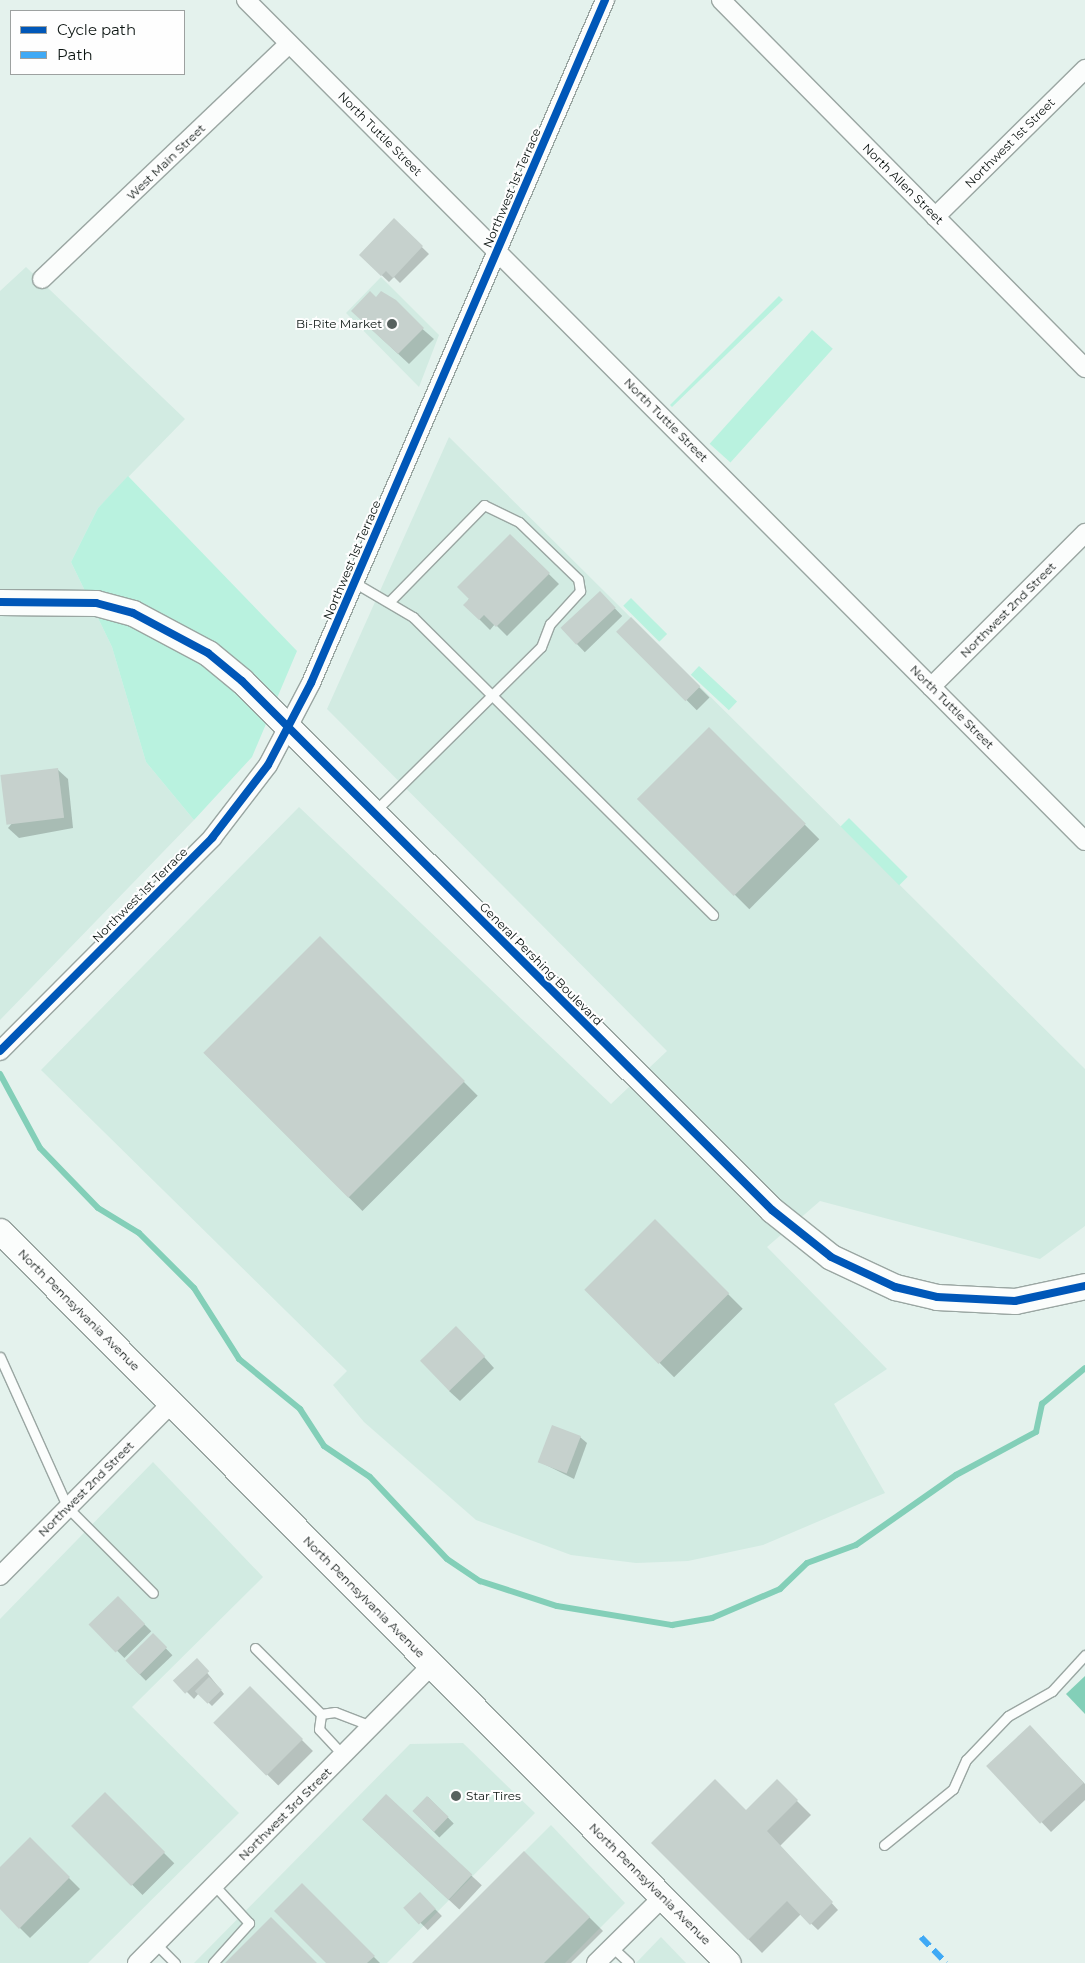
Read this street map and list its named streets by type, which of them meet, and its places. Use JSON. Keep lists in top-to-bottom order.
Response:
{
  "streets": {
    "main road": ["General Pershing Boulevard", "North Pennsylvania Avenue"],
    "street": [
      "North Tuttle Street",
      "Northwest 1st Street",
      "West Main Street",
      "North Allen Street",
      "Northwest 1st Terrace",
      "Northwest 2nd Street",
      "Northwest 3rd Street"
    ]
  },
  "crossings": [
    ["North Tuttle Street", "West Main Street"],
    ["North Tuttle Street", "Northwest 1st Terrace"],
    ["North Tuttle Street", "Northwest 2nd Street"],
    ["Northwest 1st Street", "North Allen Street"],
    ["Northwest 1st Terrace", "General Pershing Boulevard"],
    ["Northwest 2nd Street", "North Pennsylvania Avenue"],
    ["North Pennsylvania Avenue", "Northwest 3rd Street"]
  ],
  "places": ["Bi-Rite Market", "Star Tires"],
  "legend": ["Cycle path", "Path"]
}
